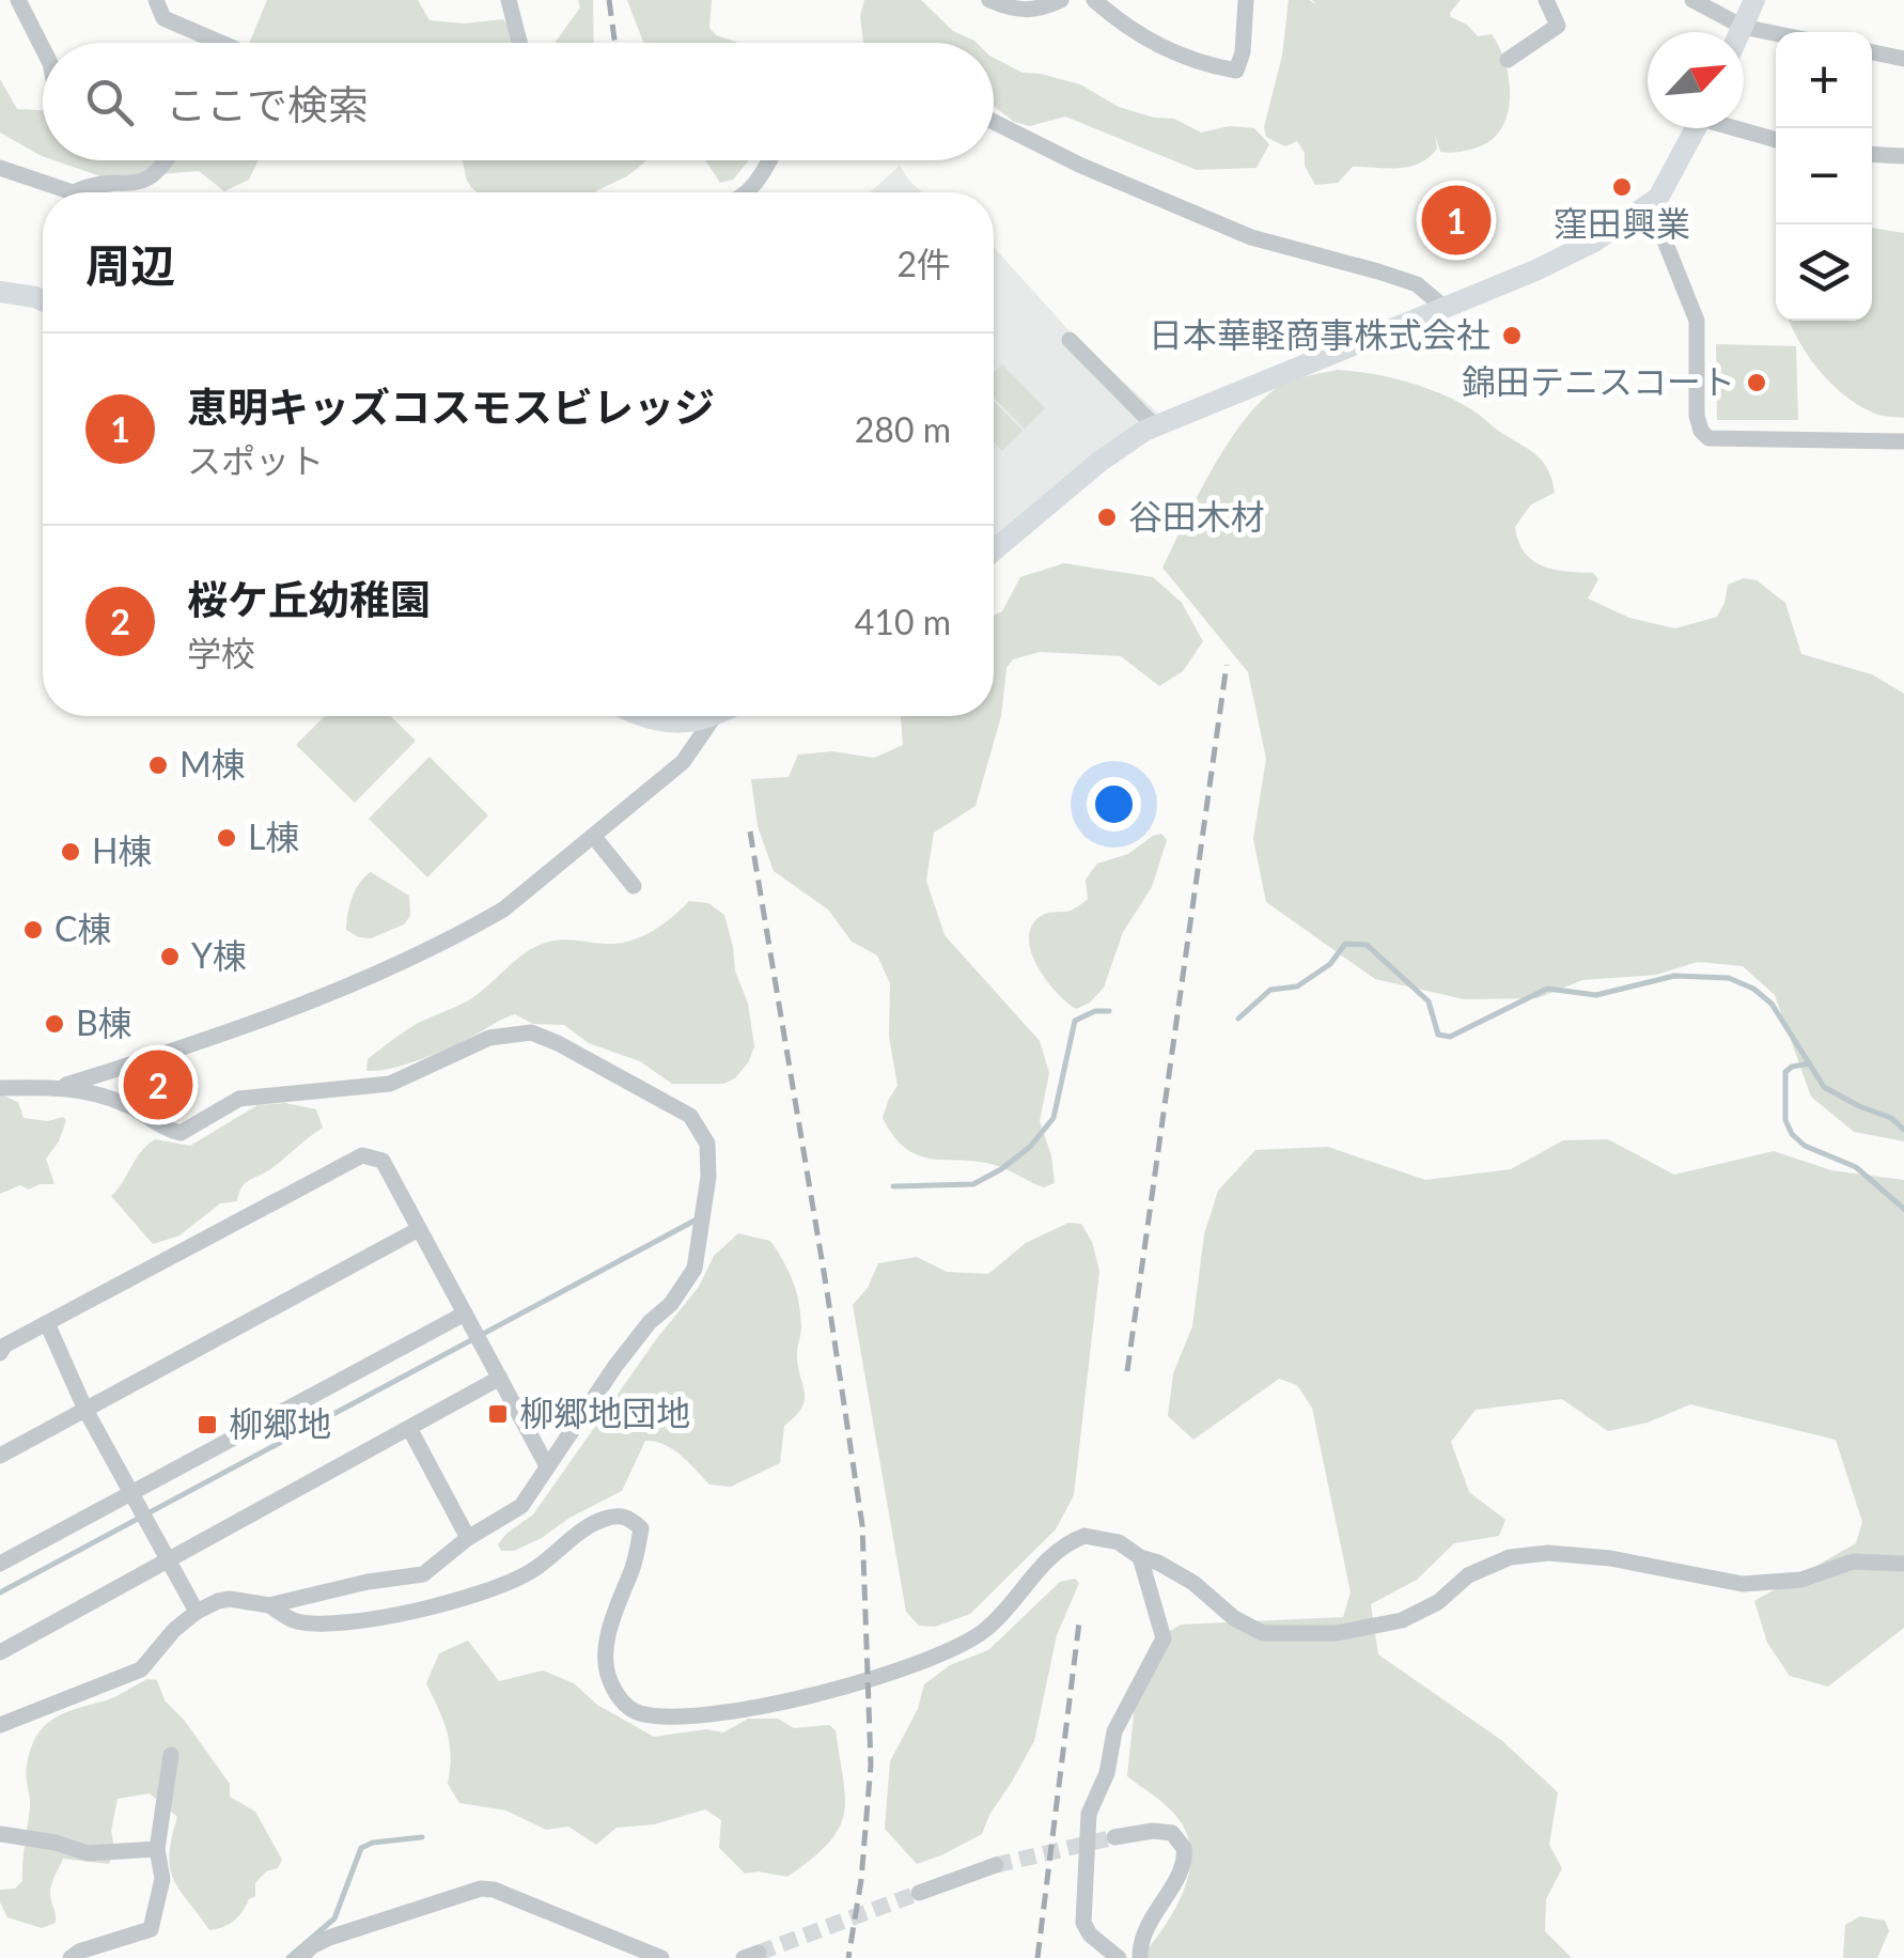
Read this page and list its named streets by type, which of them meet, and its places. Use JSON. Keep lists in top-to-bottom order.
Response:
{
  "places": {
    "other": [
      "窪田興業",
      "日本華軽商事株式会社",
      "錦田テニスコート",
      "谷田木材",
      "M棟",
      "L棟",
      "H棟",
      "C棟",
      "Y棟",
      "B棟"
    ],
    "transit": ["柳郷地団地", "柳郷地"]
  },
  "north": "top right",
  "page": {
    "map_buttons": ["+", "−"],
    "search": "ここで検索",
    "pins": ["1", "2"],
    "heading": ["周辺", "2件"],
    "list": [
      {
        "mark": "1",
        "name": "恵明キッズコスモスビレッジ",
        "note": "スポット",
        "value": "280 m"
      },
      {
        "mark": "2",
        "name": "桜ケ丘幼稚園",
        "note": "学校",
        "value": "410 m"
      }
    ]
  }
}
